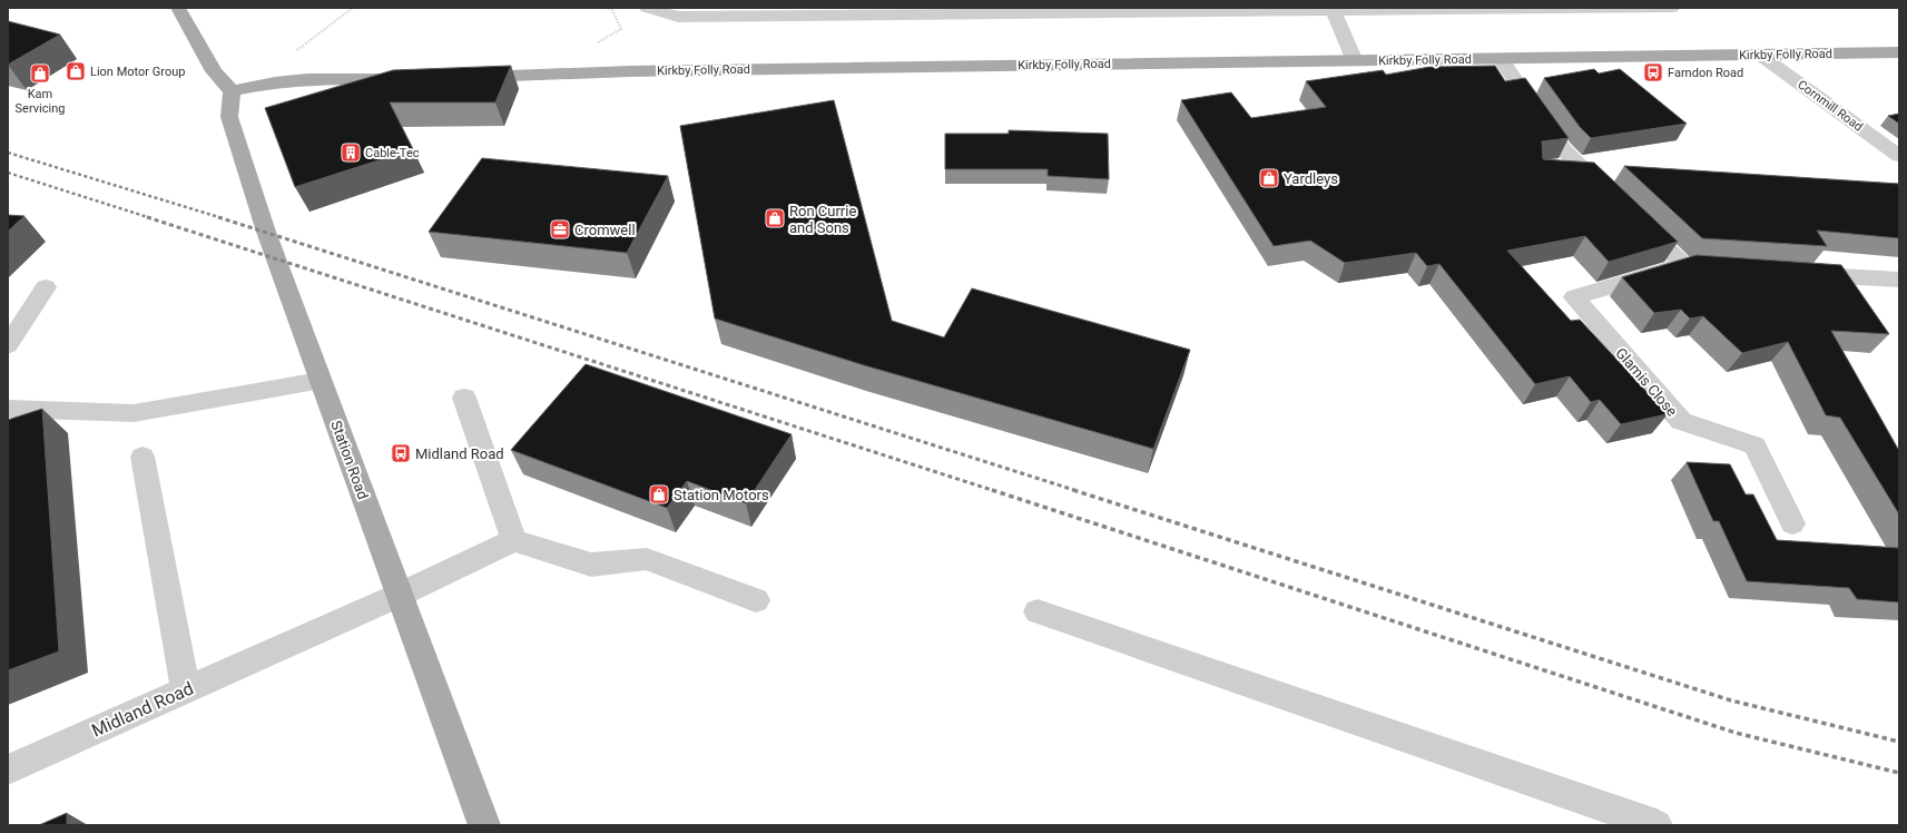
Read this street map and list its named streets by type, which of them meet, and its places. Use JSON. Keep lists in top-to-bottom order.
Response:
{
  "streets": {
    "main road": ["Kirkby Folly Road", "Station Road"],
    "street": ["Cornmill Road", "Glamis Close", "Midland Road"]
  },
  "crossings": [
    ["Kirkby Folly Road", "Cornmill Road"],
    ["Station Road", "Midland Road"]
  ],
  "places": {
    "shop": [
      "Lion Motor Group",
      "Kam Servicing",
      "Yardleys",
      "Ron Currie and Sons",
      "Station Motors"
    ],
    "bus stop": ["Farndon Road", "Midland Road"],
    "building": ["Cable-Tec"],
    "office": ["Cromwell"]
  }
}
